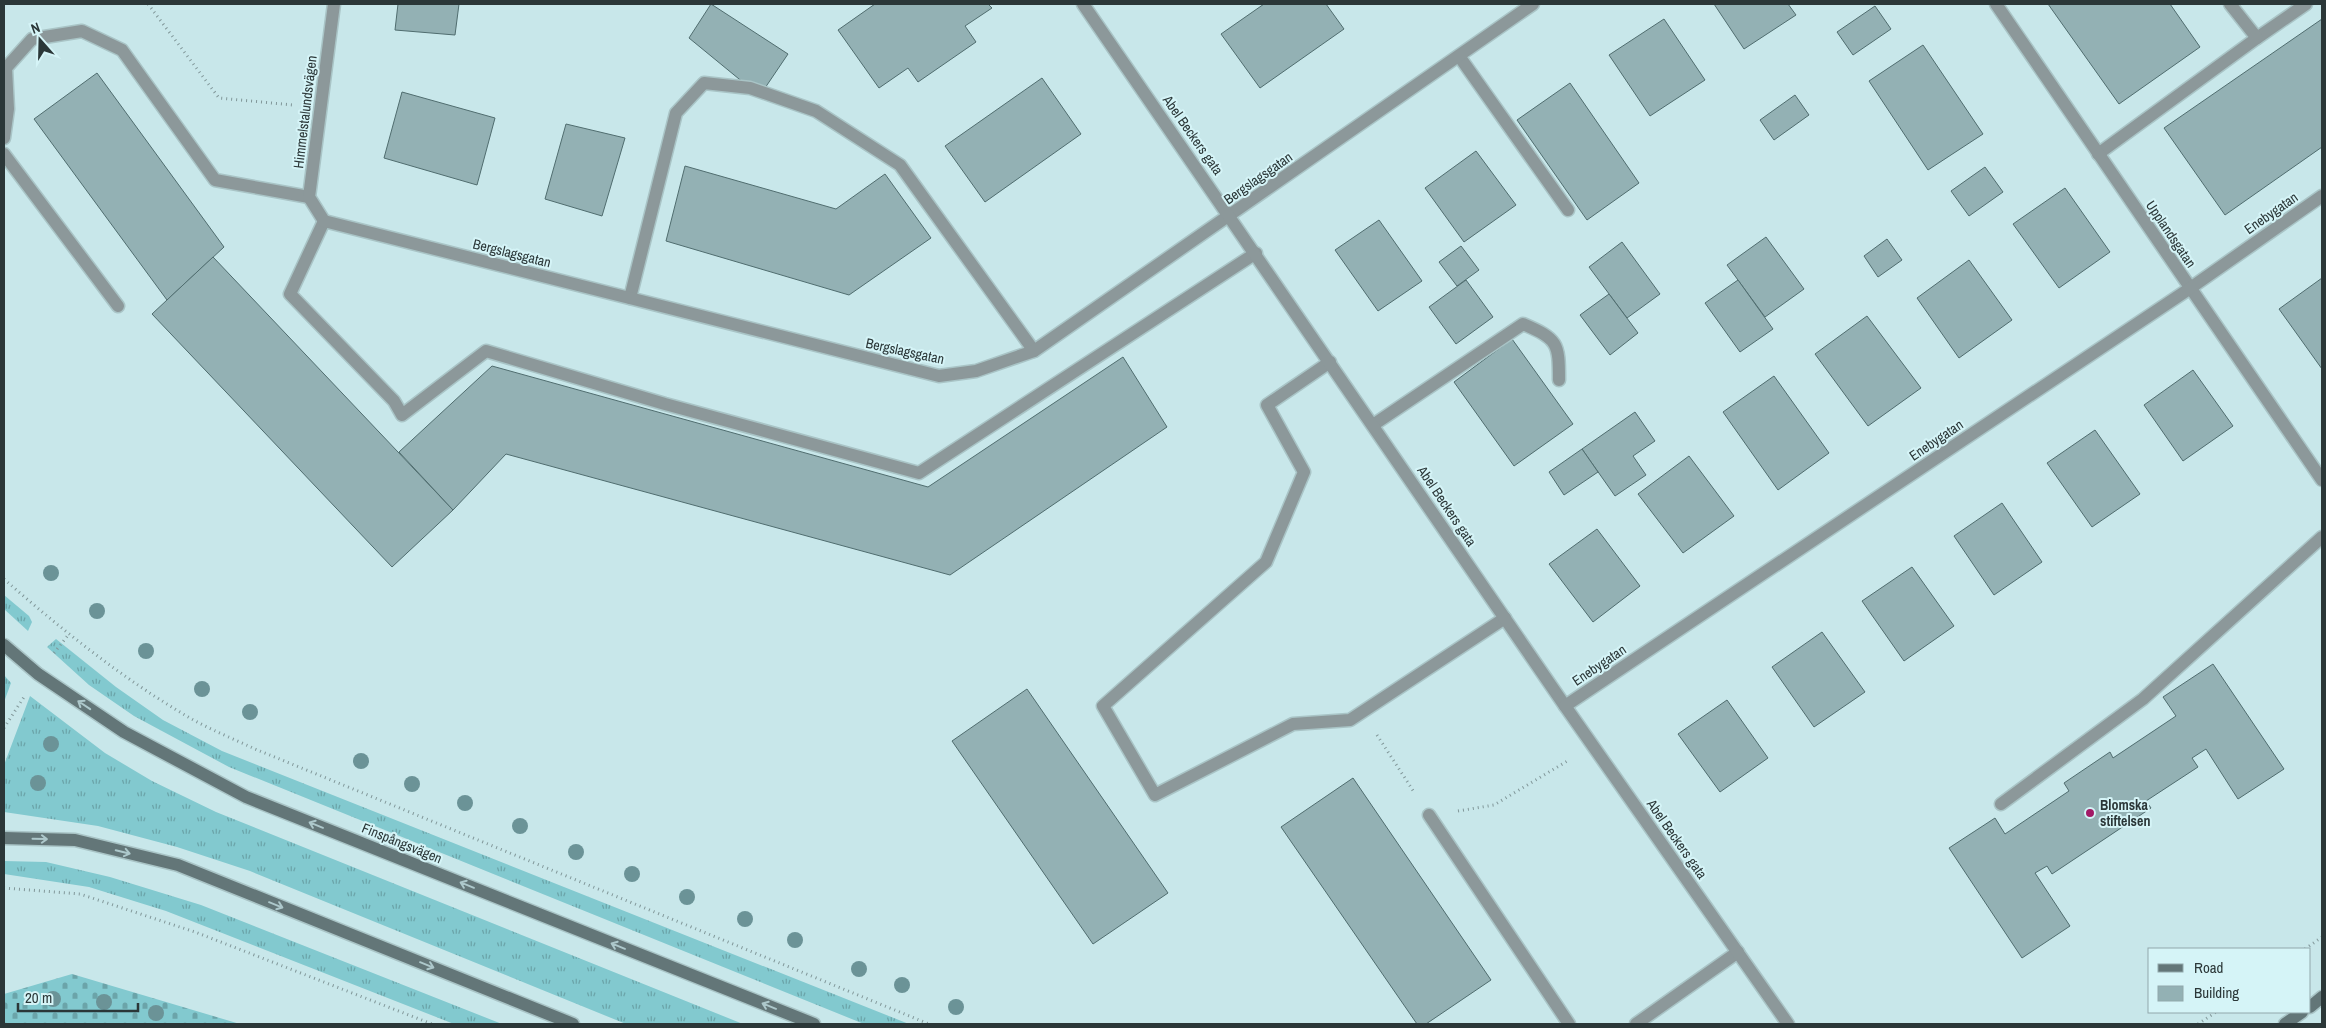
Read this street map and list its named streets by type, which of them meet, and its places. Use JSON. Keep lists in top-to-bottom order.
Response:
{
  "streets": {
    "main road": ["Finspångsvägen"],
    "street": [
      "Himmelstalundsvägen",
      "Abel Beckers gata",
      "Bergslagsgatan",
      "Enebygatan",
      "Upplandsgatan"
    ]
  },
  "crossings": [
    ["Abel Beckers gata", "Bergslagsgatan"],
    ["Abel Beckers gata", "Enebygatan"],
    ["Enebygatan", "Upplandsgatan"]
  ],
  "places": ["Blomska stiftelsen"],
  "legend": ["Road", "Building"],
  "scale_bar": "20 m",
  "north": "top"
}
